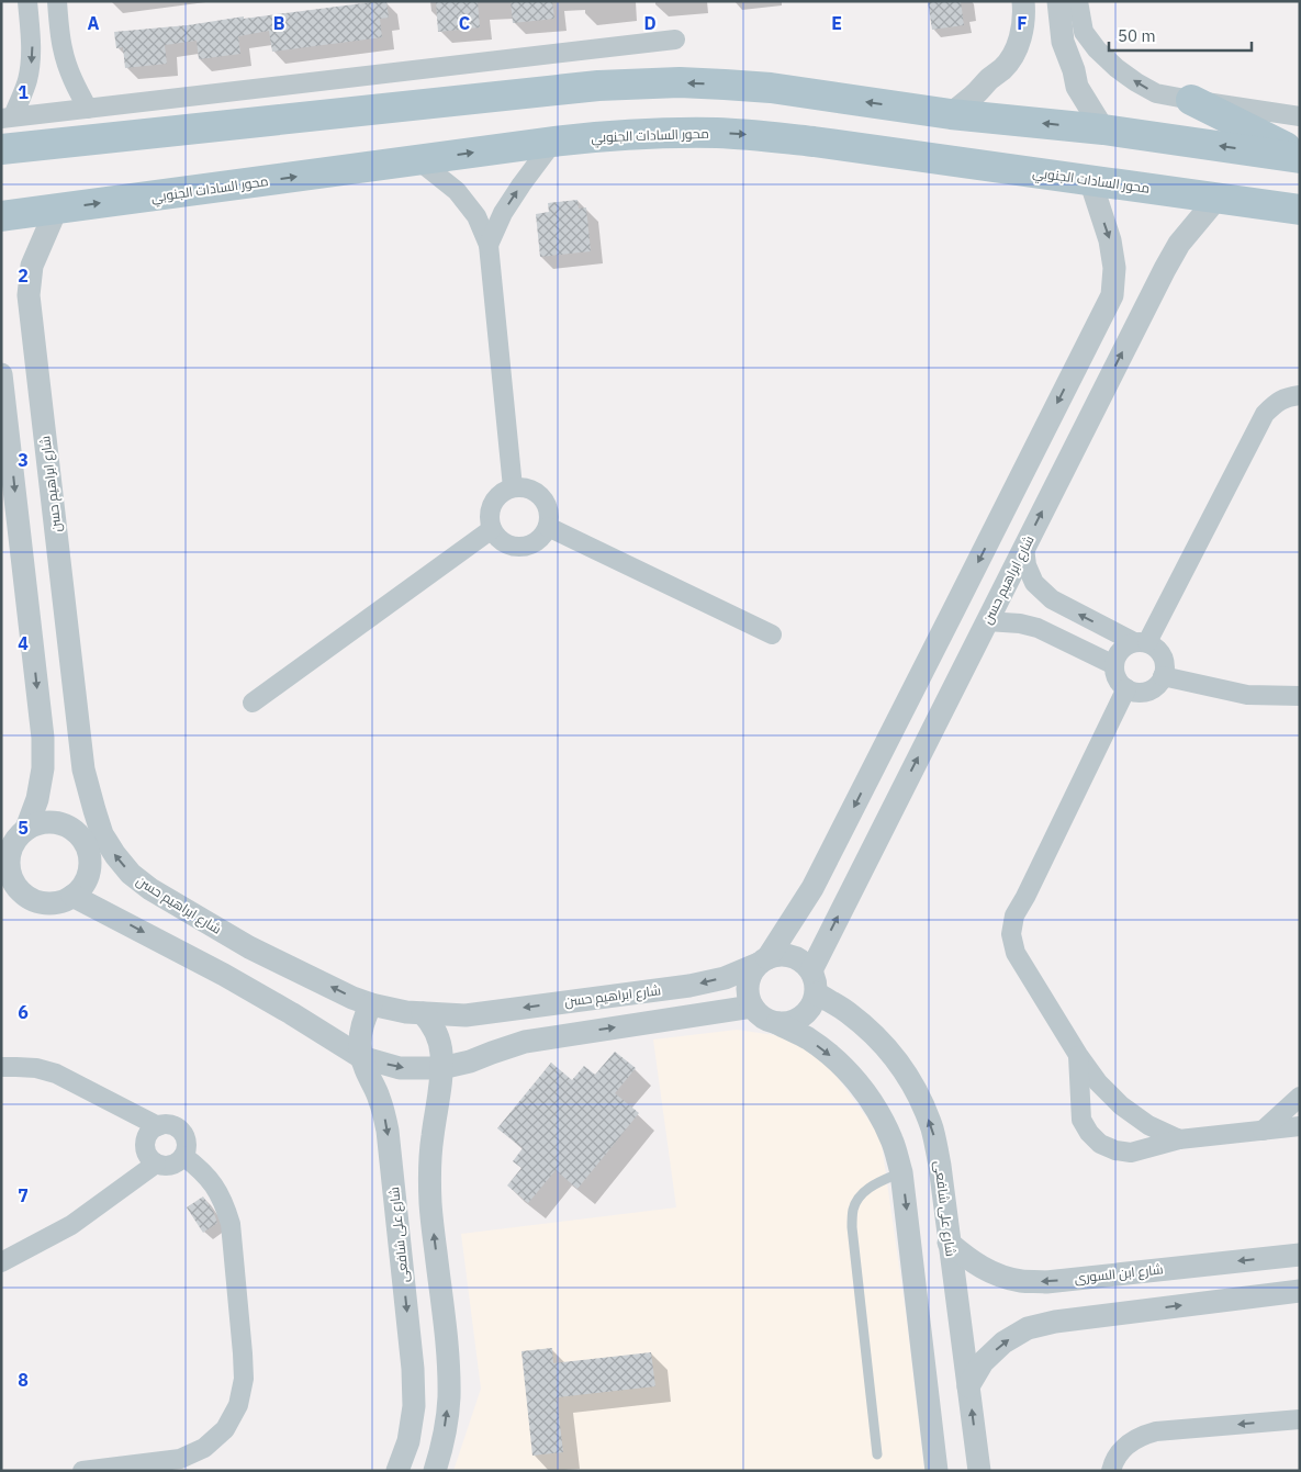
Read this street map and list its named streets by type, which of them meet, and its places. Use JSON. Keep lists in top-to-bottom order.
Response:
{
  "streets": {
    "main road": ["محور السادات الجنوبي"],
    "street": ["شارع ابراهيم حسن", "شارع على شافعى", "شارع ابن السورى"]
  },
  "crossings": [
    ["محور السادات الجنوبي", "شارع ابراهيم حسن"],
    ["شارع ابراهيم حسن", "شارع على شافعى"],
    ["شارع على شافعى", "شارع ابن السورى"]
  ],
  "scale_bar": "50 m",
  "grid": {
    "columns": [
      "A",
      "B",
      "C",
      "D",
      "E",
      "F"
    ],
    "rows": [
      "1",
      "2",
      "3",
      "4",
      "5",
      "6",
      "7",
      "8"
    ]
  }
}
